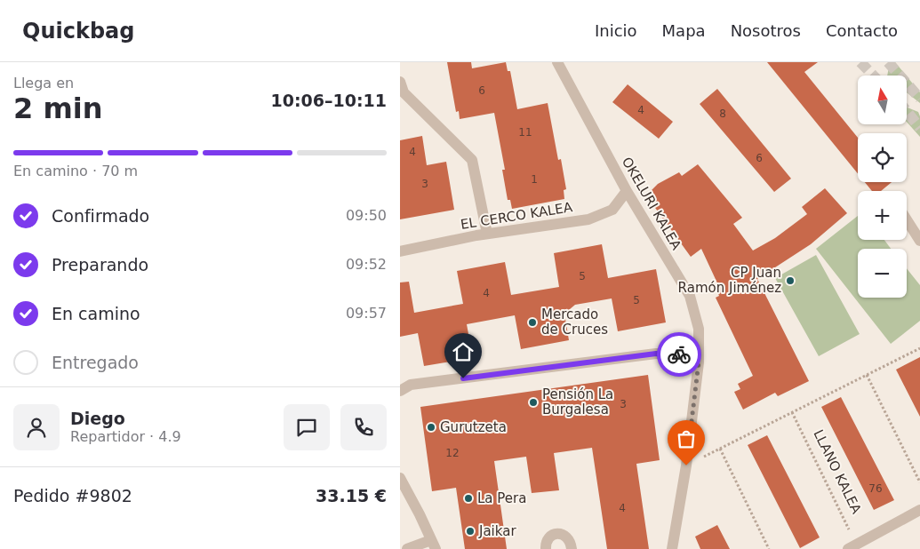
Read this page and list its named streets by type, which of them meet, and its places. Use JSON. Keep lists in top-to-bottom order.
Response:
{
  "streets": {
    "street": ["OKELURI KALEA", "EL CERCO KALEA"],
    "path": ["LLANO KALEA"]
  },
  "crossings": [
    ["OKELURI KALEA", "EL CERCO KALEA"]
  ],
  "places": [
    "CP Juan Ramón Jiménez",
    "Mercado de Cruces",
    "Pensión La Burgalesa",
    "Gurutzeta",
    "La Pera",
    "Jaikar"
  ],
  "house_numbers": [
    "6",
    "4",
    "8",
    "11",
    "4",
    "6",
    "1",
    "3",
    "5",
    "4",
    "5",
    "3",
    "12",
    "76",
    "4"
  ],
  "north": "top",
  "page": {
    "header": "Quickbag",
    "nav": [
      "Inicio",
      "Mapa",
      "Nosotros",
      "Contacto"
    ],
    "heading": ["2 min", "Llega en", "10:06–10:11"],
    "panel": [
      "Diego",
      "Repartidor · 4.9",
      "Pedido #9802",
      "33.15 €"
    ],
    "map_buttons": ["+", "−"],
    "bar": "En camino · 70 m",
    "list": [
      ["Confirmado", "09:50"],
      ["Preparando", "09:52"],
      ["En camino", "09:57"],
      "Entregado"
    ]
  }
}
